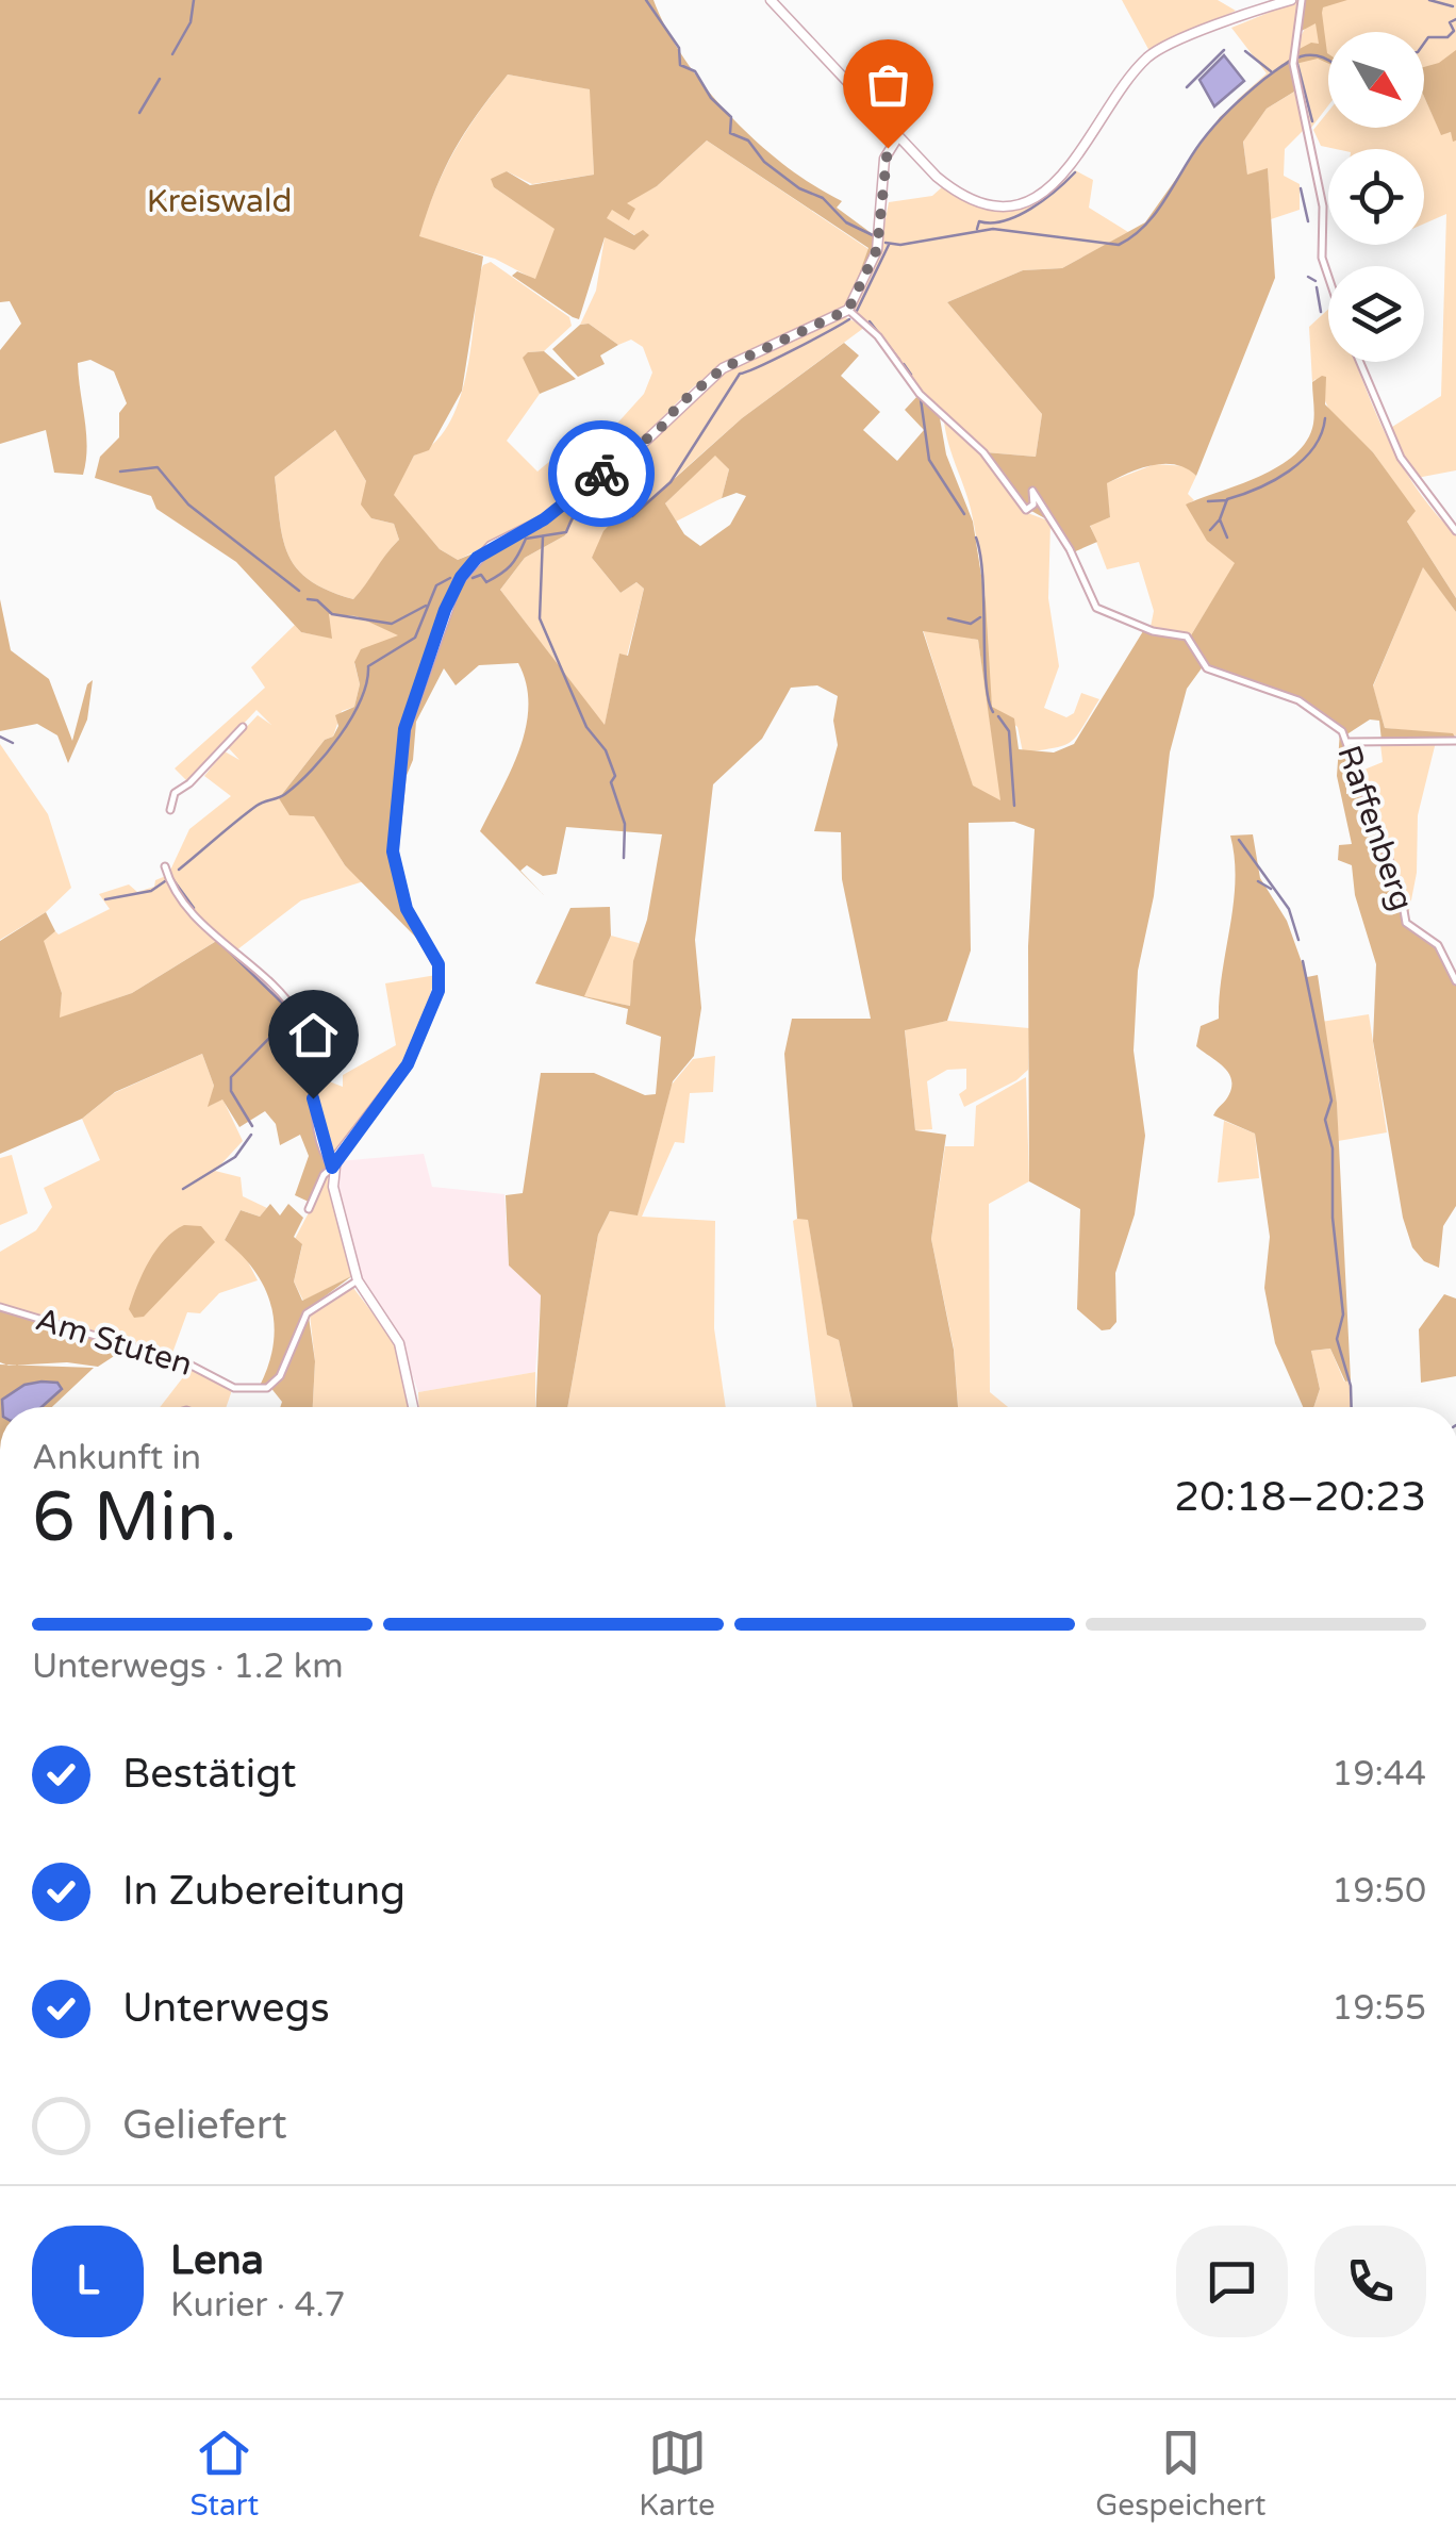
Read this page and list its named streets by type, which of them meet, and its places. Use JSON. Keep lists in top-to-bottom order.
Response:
{
  "streets": {
    "street": ["Raffenberg", "Am Stuten"]
  },
  "parks": ["Kreiswald"],
  "north": "bottom right",
  "page": {
    "heading": ["6 Min.", "Ankunft in", "20:18–20:23"],
    "panel": ["Lena", "Kurier · 4.7"],
    "bar": "Unterwegs · 1.2 km",
    "list": [
      ["Bestätigt", "19:44"],
      ["In Zubereitung", "19:50"],
      ["Unterwegs", "19:55"],
      "Geliefert"
    ],
    "round": "L",
    "tabs": ["Start", "Karte", "Gespeichert"]
  }
}
